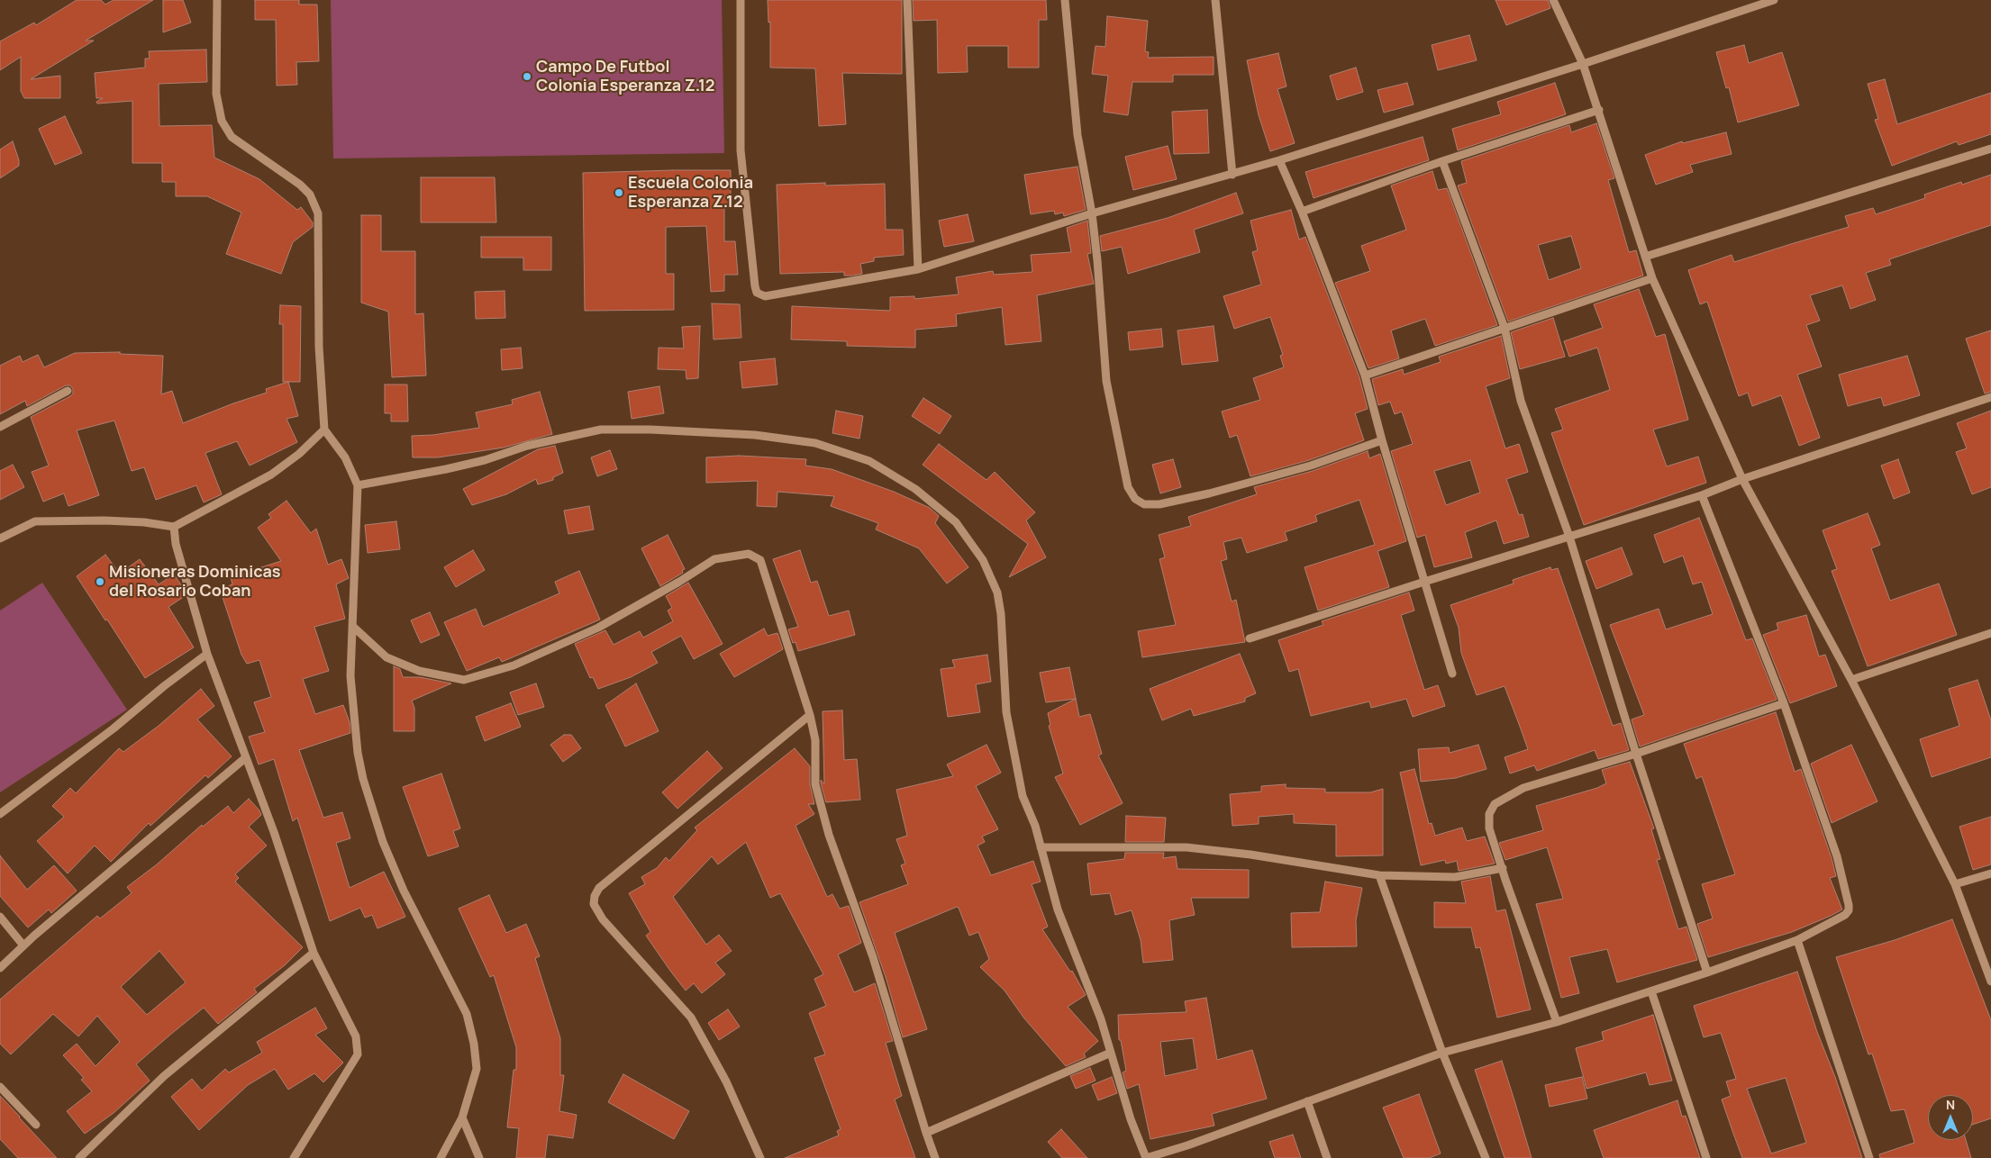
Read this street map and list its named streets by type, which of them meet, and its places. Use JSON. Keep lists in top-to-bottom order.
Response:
{
  "places": ["Campo De Futbol Colonia Esperanza Z.12", "Escuela Colonia Esperanza Z.12", "Misioneras Dominicas del Rosario Coban"],
  "north": "top"
}
